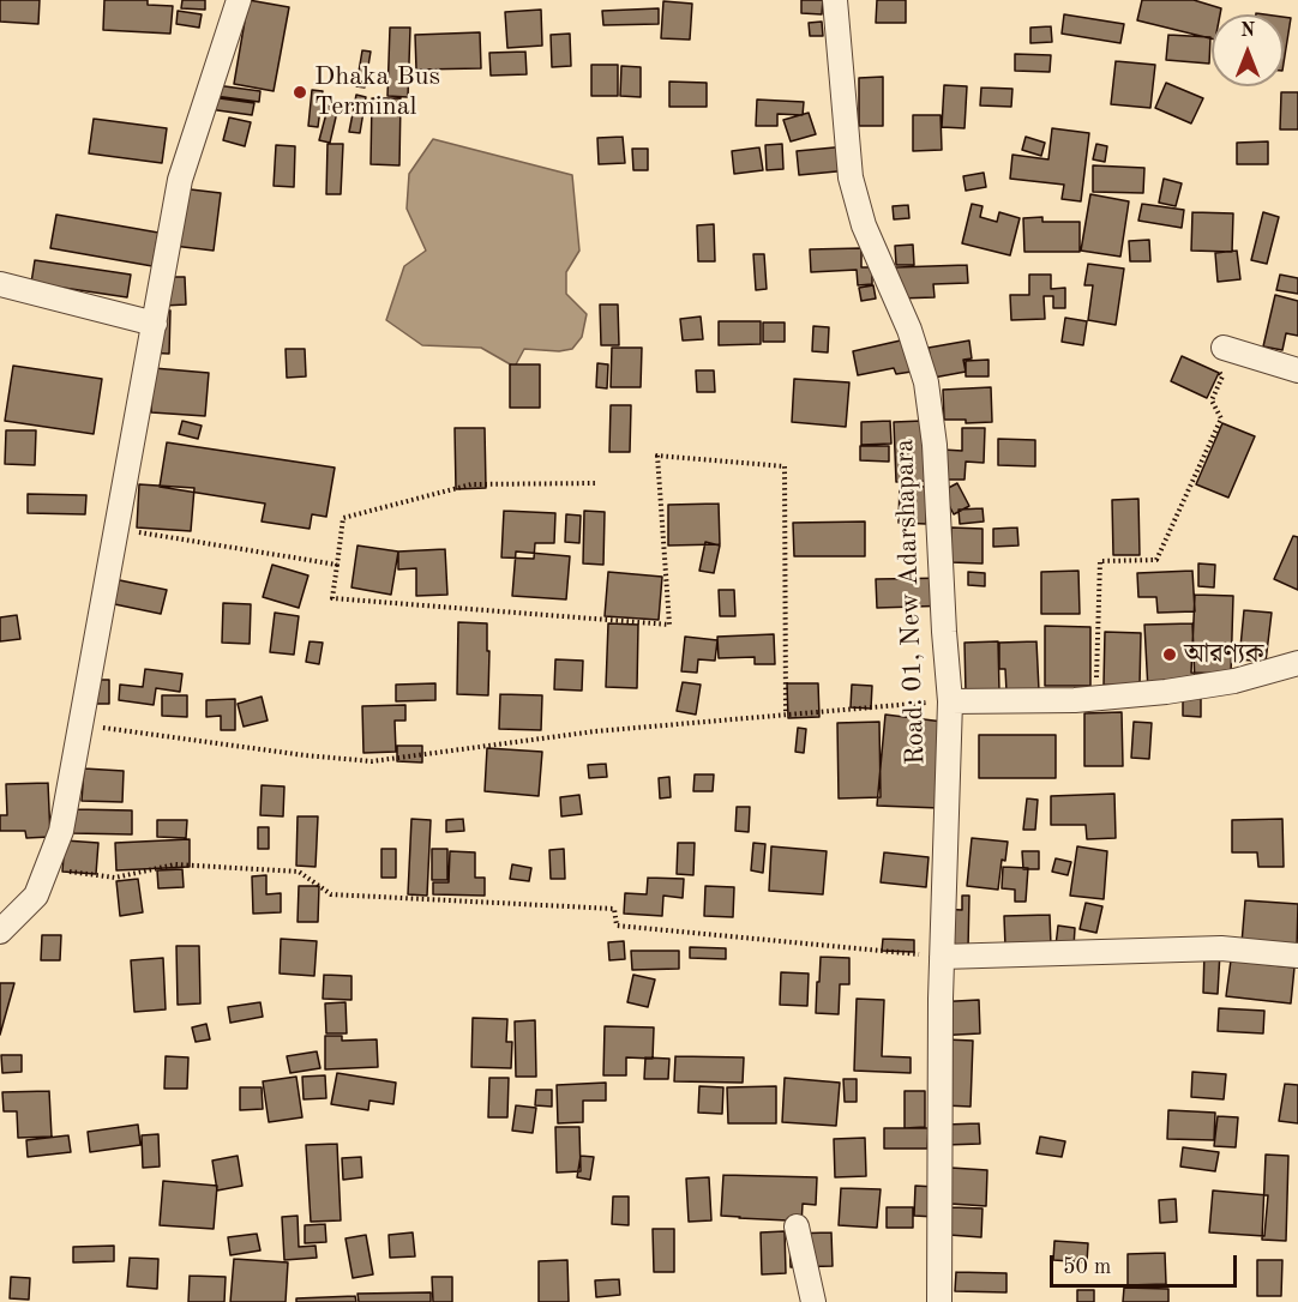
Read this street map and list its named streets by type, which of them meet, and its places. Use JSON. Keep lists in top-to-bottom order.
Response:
{
  "streets": {
    "street": ["Road: 01, New Adarshapara"]
  },
  "places": ["Dhaka Bus Terminal", "আরণ্যক"],
  "scale_bar": "50 m",
  "north": "top"
}
